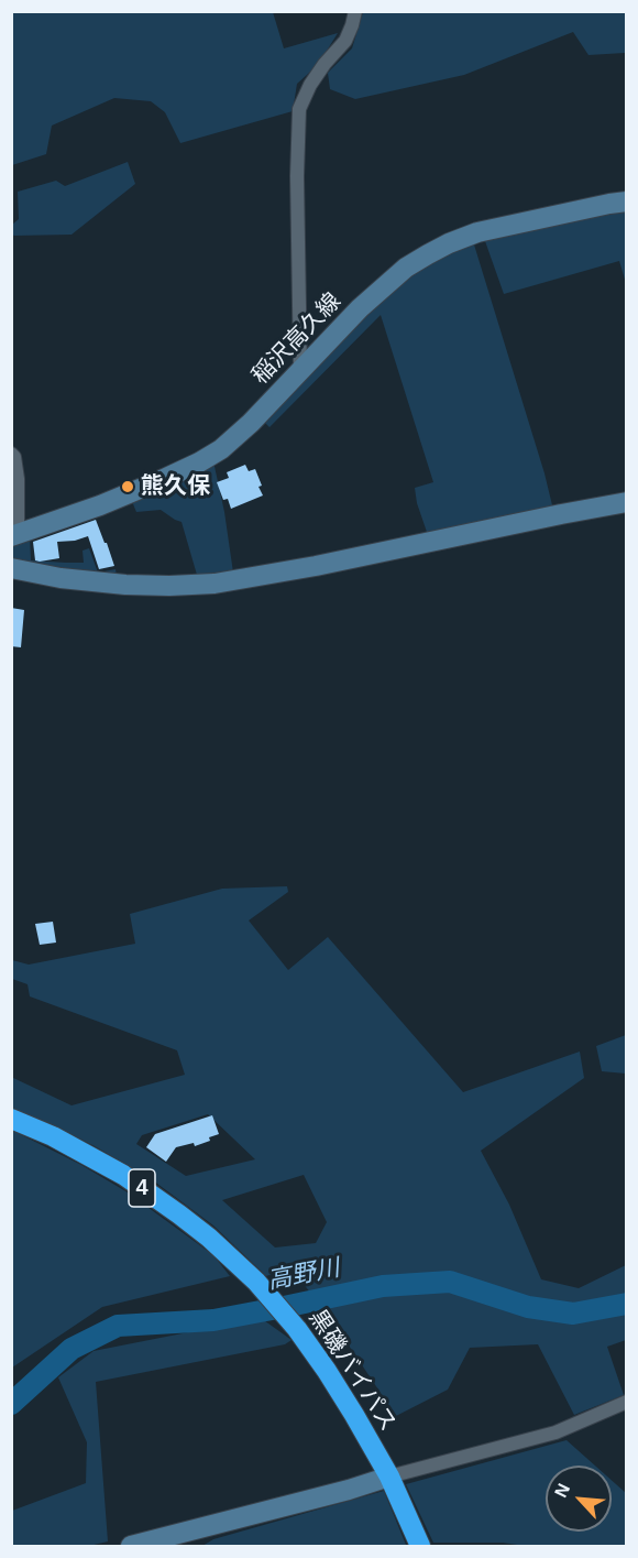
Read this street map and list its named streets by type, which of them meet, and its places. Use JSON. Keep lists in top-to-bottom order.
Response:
{
  "streets": {
    "highway": ["4", "黒磯バイパス"],
    "street": ["稲沢高久線"]
  },
  "water": ["高野川"],
  "places": ["熊久保"],
  "north": "top left"
}
